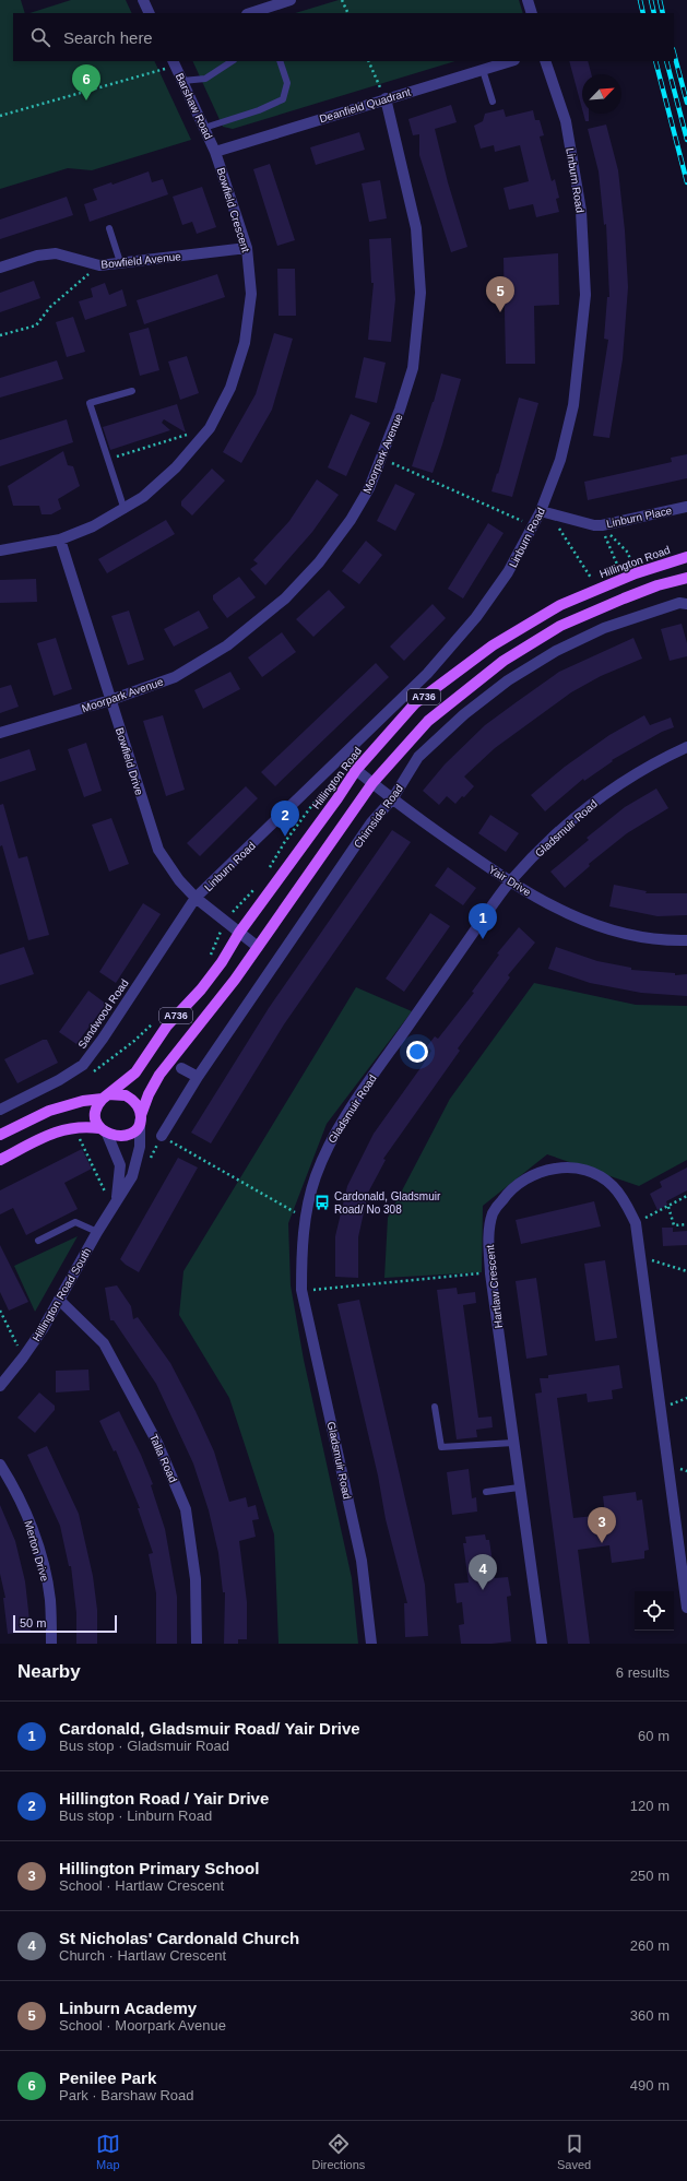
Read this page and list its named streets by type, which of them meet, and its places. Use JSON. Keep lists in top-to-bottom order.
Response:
{
  "streets": {
    "main road": ["Hillington Road", "A736"],
    "street": [
      "Deanfield Quadrant",
      "Barshaw Road",
      "Linburn Road",
      "Bowfield Crescent",
      "Bowfield Avenue",
      "Moorpark Avenue",
      "Linburn Place",
      "Bowfield Drive",
      "Chirnside Road",
      "Gladsmuir Road",
      "Yair Drive",
      "Sandwood Road",
      "Hartlaw Crescent",
      "Hillington Road South",
      "Talla Road",
      "Merton Drive"
    ]
  },
  "crossings": [
    ["Deanfield Quadrant", "Barshaw Road"],
    ["Deanfield Quadrant", "Bowfield Crescent"],
    ["Deanfield Quadrant", "Moorpark Avenue"],
    ["Barshaw Road", "Bowfield Crescent"],
    ["Linburn Road", "Linburn Place"],
    ["Linburn Road", "Bowfield Drive"],
    ["Linburn Road", "Sandwood Road"],
    ["Bowfield Crescent", "Bowfield Avenue"],
    ["Bowfield Crescent", "Bowfield Drive"],
    ["Moorpark Avenue", "Bowfield Drive"],
    ["Hillington Road", "A736"],
    ["Hillington Road", "Bowfield Drive"],
    ["Hillington Road", "Yair Drive"],
    ["Hillington Road", "Hillington Road South"],
    ["A736", "Bowfield Drive"],
    ["A736", "Yair Drive"],
    ["A736", "Hillington Road South"],
    ["Bowfield Drive", "Sandwood Road"],
    ["Chirnside Road", "Yair Drive"],
    ["Gladsmuir Road", "Yair Drive"],
    ["Hillington Road South", "Talla Road"]
  ],
  "places": {
    "bus stop": ["Cardonald, Gladsmuir Road/ No 308"]
  },
  "scale_bar": "50 m",
  "north": "top right",
  "page": {
    "search": "Search here",
    "pins": [
      "6",
      "5",
      "2",
      "1",
      "3",
      "4"
    ],
    "scale": "50 m",
    "heading": ["Nearby", "6 results"],
    "list": [
      {
        "mark": "1",
        "name": "Cardonald, Gladsmuir Road/ Yair Drive",
        "note": "Bus stop · Gladsmuir Road",
        "value": "60 m"
      },
      {
        "mark": "2",
        "name": "Hillington Road / Yair Drive",
        "note": "Bus stop · Linburn Road",
        "value": "120 m"
      },
      {
        "mark": "3",
        "name": "Hillington Primary School",
        "note": "School · Hartlaw Crescent",
        "value": "250 m"
      },
      {
        "mark": "4",
        "name": "St Nicholas' Cardonald Church",
        "note": "Church · Hartlaw Crescent",
        "value": "260 m"
      },
      {
        "mark": "5",
        "name": "Linburn Academy",
        "note": "School · Moorpark Avenue",
        "value": "360 m"
      },
      {
        "mark": "6",
        "name": "Penilee Park",
        "note": "Park · Barshaw Road",
        "value": "490 m"
      }
    ],
    "nav": ["Map", "Directions", "Saved"]
  }
}
